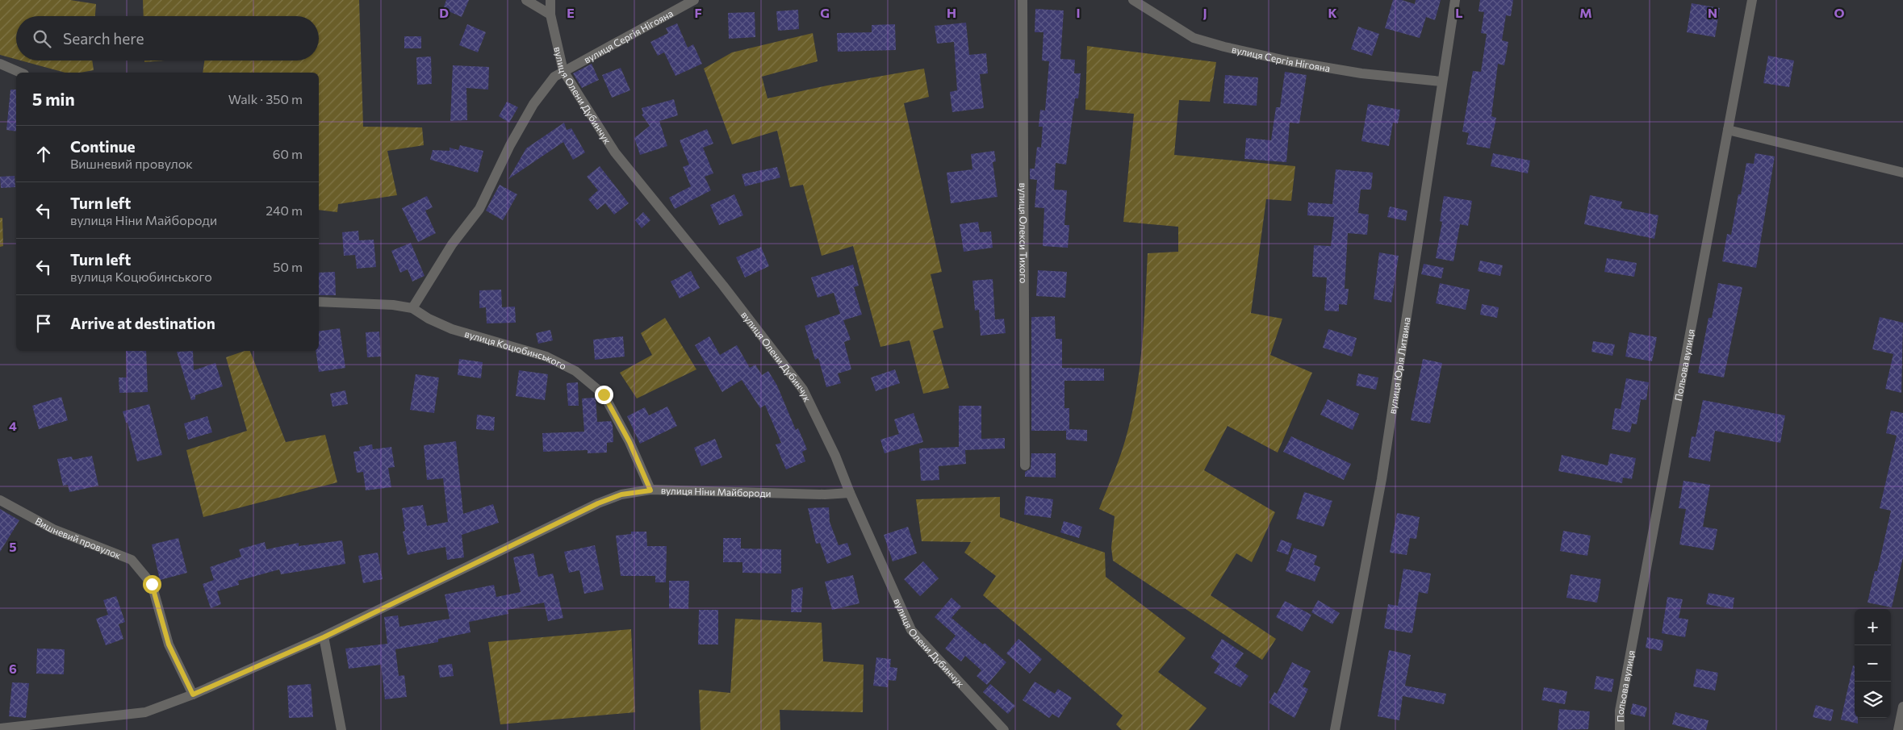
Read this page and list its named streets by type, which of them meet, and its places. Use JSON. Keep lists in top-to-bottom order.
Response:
{
  "streets": {
    "street": [
      "вулиця Сергія Нігояна",
      "вулиця Олени Дубинчук",
      "вулиця Олекси Тихого",
      "вулиця Коцюбинського",
      "Польова вулиця",
      "вулиця Юрія Литвина",
      "вулиця Ніни Майбороди",
      "Вишневий провулок"
    ]
  },
  "crossings": [
    ["вулиця Сергія Нігояна", "вулиця Олени Дубинчук"],
    ["вулиця Сергія Нігояна", "вулиця Коцюбинського"],
    ["вулиця Сергія Нігояна", "вулиця Юрія Литвина"],
    ["вулиця Олени Дубинчук", "вулиця Ніни Майбороди"],
    ["вулиця Коцюбинського", "вулиця Ніни Майбороди"],
    ["вулиця Ніни Майбороди", "Вишневий провулок"]
  ],
  "page": {
    "search": "Search here",
    "heading": ["5 min", "Walk · 350 m"],
    "list": [
      ["Continue", "Вишневий провулок", "60 m"],
      ["Turn left", "вулиця Ніни Майбороди", "240 m"],
      ["Turn left", "вулиця Коцюбинського", "50 m"],
      "Arrive at destination"
    ],
    "map_buttons": ["+", "−"]
  },
  "grid": {
    "columns": [
      "D",
      "E",
      "F",
      "G",
      "H",
      "I",
      "J",
      "K",
      "L",
      "M",
      "N",
      "O"
    ],
    "rows": ["4", "5", "6"]
  }
}
